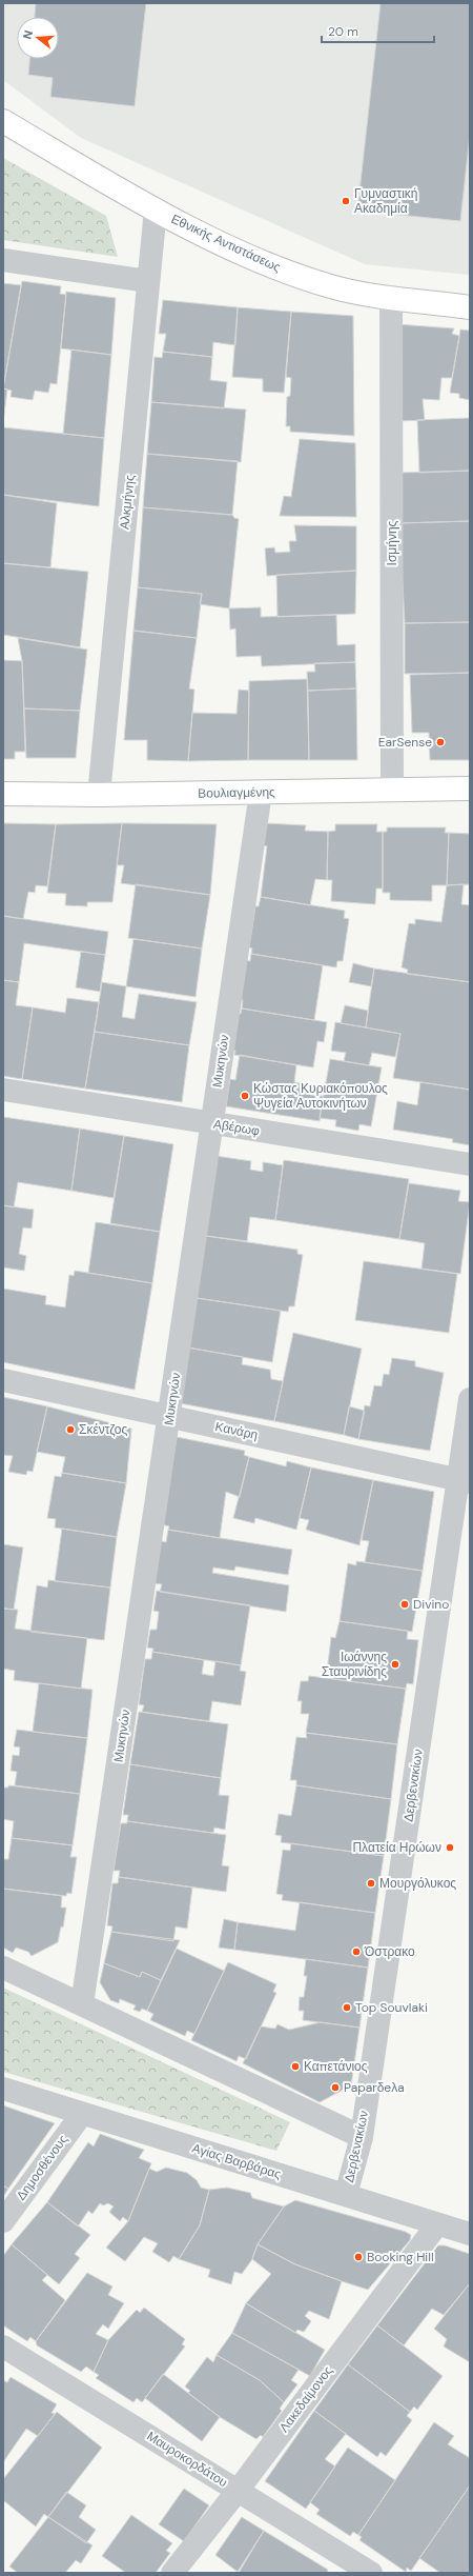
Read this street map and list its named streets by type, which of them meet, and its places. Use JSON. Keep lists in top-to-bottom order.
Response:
{
  "streets": {
    "main road": ["Εθνικής Αντιστάσεως", "Βουλιαγμένης"],
    "street": [
      "Αλκμήνης",
      "Ισμήνης",
      "Μυκηνών",
      "Αβέρωφ",
      "Κανάρη",
      "Δερβενακίων",
      "Αγίας Βαρβάρας",
      "Δημοσθένους",
      "Λακεδαίμονος",
      "Μαυροκορδάτου"
    ]
  },
  "crossings": [
    ["Εθνικής Αντιστάσεως", "Αλκμήνης"],
    ["Εθνικής Αντιστάσεως", "Ισμήνης"],
    ["Αλκμήνης", "Βουλιαγμένης"],
    ["Ισμήνης", "Βουλιαγμένης"],
    ["Βουλιαγμένης", "Μυκηνών"],
    ["Μυκηνών", "Αβέρωφ"],
    ["Μυκηνών", "Κανάρη"],
    ["Κανάρη", "Δερβενακίων"],
    ["Δερβενακίων", "Αγίας Βαρβάρας"],
    ["Αγίας Βαρβάρας", "Δημοσθένους"],
    ["Αγίας Βαρβάρας", "Λακεδαίμονος"],
    ["Λακεδαίμονος", "Μαυροκορδάτου"]
  ],
  "places": [
    "Γυμναστική Ακαδημία",
    "EarSense",
    "Κώστας Κυριακόπουλος Ψυγεία Αυτοκινήτων",
    "Σκέντζος",
    "Divino",
    "Ιωάννης Σταυρινίδης",
    "Πλατεία Ηρώων",
    "Μουργόλυκος",
    "Όστρακο",
    "Top Souvlaki",
    "Καπετάνιος",
    "Paparδeλa",
    "Booking Hill"
  ],
  "scale_bar": "20 m",
  "north": "left"
}
